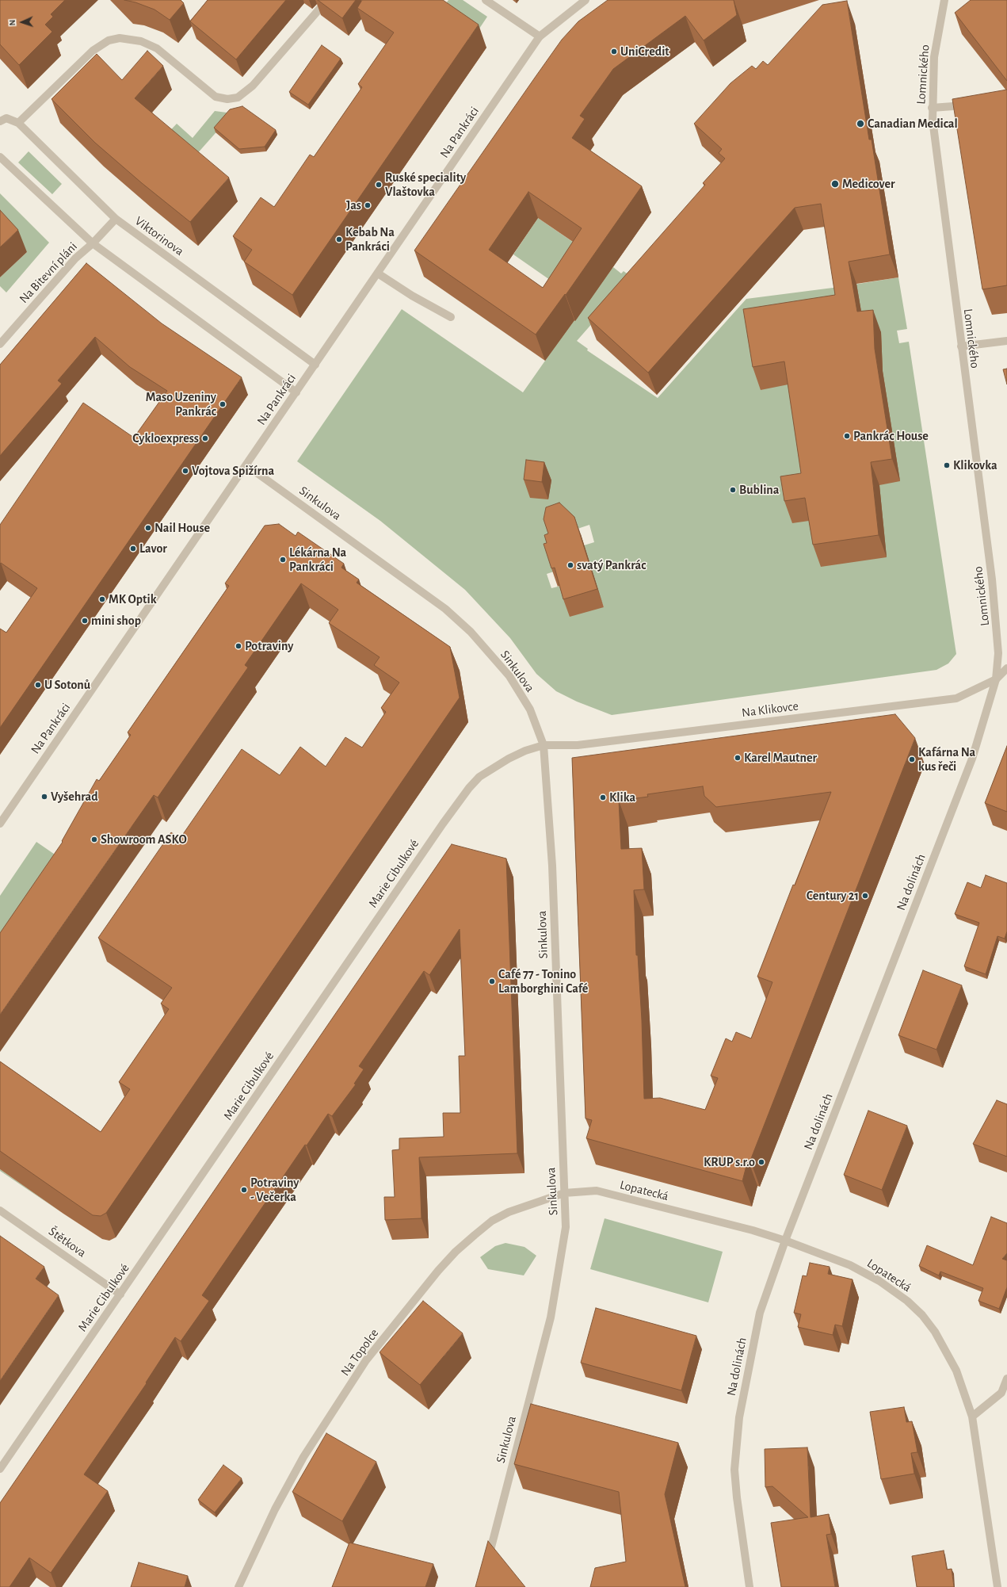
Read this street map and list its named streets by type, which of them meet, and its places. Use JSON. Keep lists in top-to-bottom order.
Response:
{
  "streets": {
    "street": [
      "Lomnického",
      "Na Pankráci",
      "Viktorinova",
      "Na Bitevní pláni",
      "Sinkulova",
      "Na Klikovce",
      "Marie Cibulkové",
      "Na dolinách",
      "Lopatecká",
      "Štětkova",
      "Na Topolce"
    ]
  },
  "crossings": [
    ["Lomnického", "Na Klikovce"],
    ["Lomnického", "Na dolinách"],
    ["Na Pankráci", "Viktorinova"],
    ["Na Pankráci", "Sinkulova"],
    ["Viktorinova", "Na Bitevní pláni"],
    ["Sinkulova", "Na Klikovce"],
    ["Sinkulova", "Marie Cibulkové"],
    ["Sinkulova", "Lopatecká"],
    ["Sinkulova", "Na Topolce"],
    ["Na Klikovce", "Marie Cibulkové"],
    ["Na Klikovce", "Na dolinách"],
    ["Marie Cibulkové", "Štětkova"],
    ["Na dolinách", "Lopatecká"],
    ["Lopatecká", "Na Topolce"]
  ],
  "places": [
    "UniCredit",
    "Canadian Medical",
    "Medicover",
    "Ruské speciality Vlaštovka",
    "Jas",
    "Kebab Na Pankráci",
    "Maso Uzeniny Pankrác",
    "Pankrác House",
    "Cykloexpress",
    "Klikovka",
    "Vojtova Spižírna",
    "Bublina",
    "Nail House",
    "Lavor",
    "Lékárna Na Pankráci",
    "svatý Pankrác",
    "MK Optik",
    "mini shop",
    "Potraviny",
    "U Sotonů",
    "Karel Mautner",
    "Kafárna Na kus řeči",
    "Vyšehrad",
    "Klika",
    "Showroom ASKO",
    "Century 21",
    "Café 77 - Tonino Lamborghini Café",
    "KRUP s.r.o",
    "Potraviny - Večerka"
  ],
  "north": "left"
}
